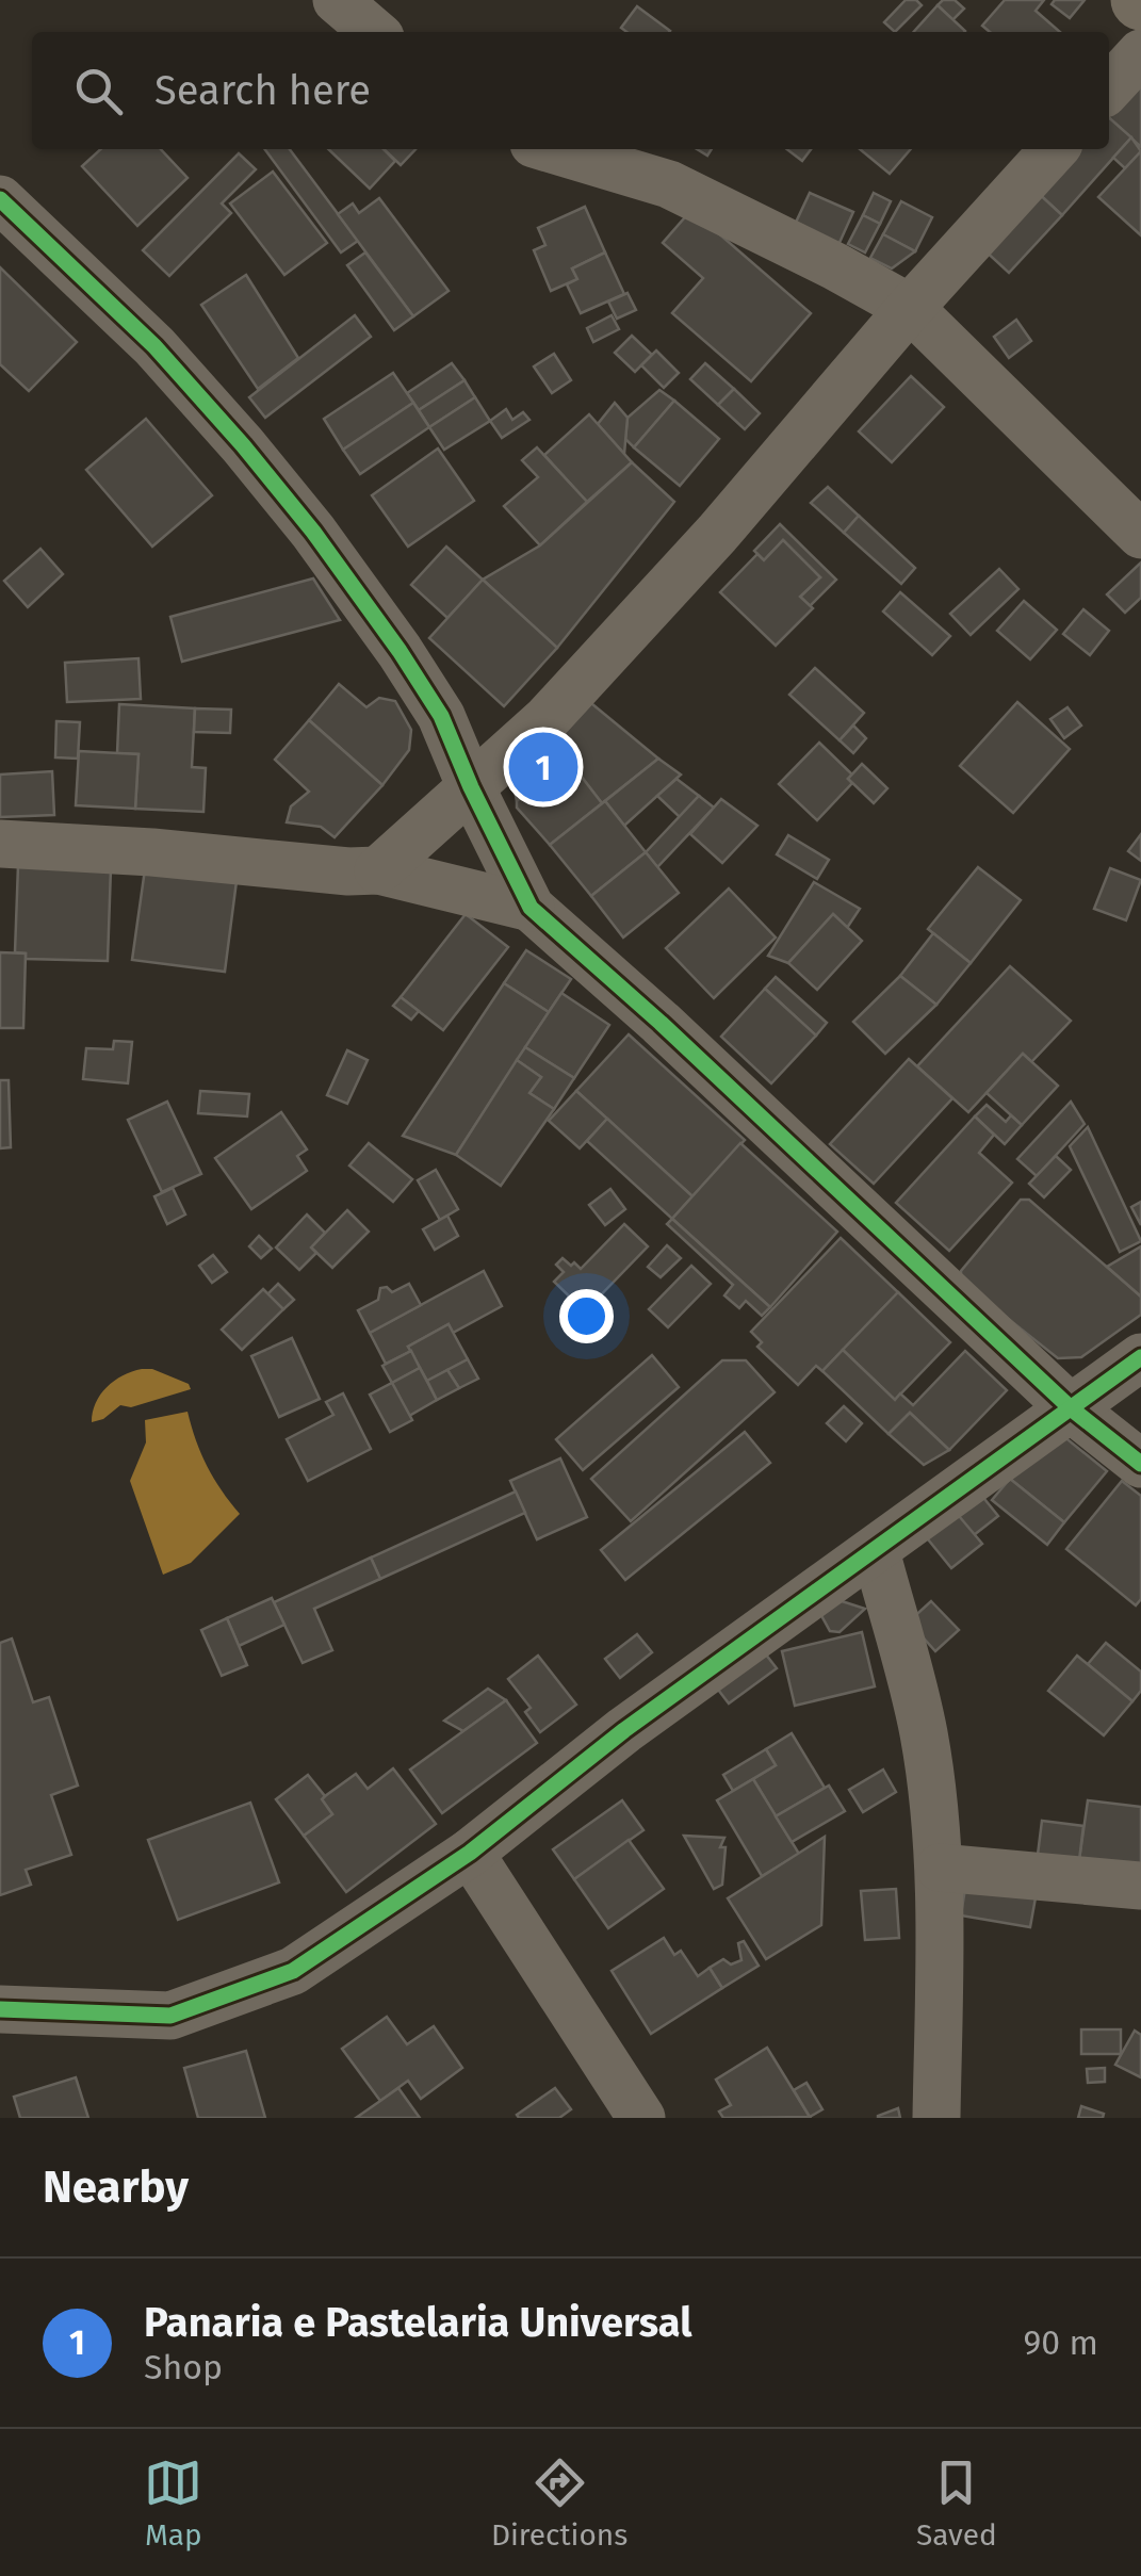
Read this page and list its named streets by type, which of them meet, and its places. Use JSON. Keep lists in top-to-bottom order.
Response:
{
  "page": {
    "search": "Search here",
    "pins": "1",
    "heading": "Nearby",
    "list": [
      {
        "mark": "1",
        "name": "Panaria e Pastelaria Universal",
        "note": "Shop",
        "value": "90 m"
      }
    ],
    "nav": ["Map", "Directions", "Saved"]
  }
}
